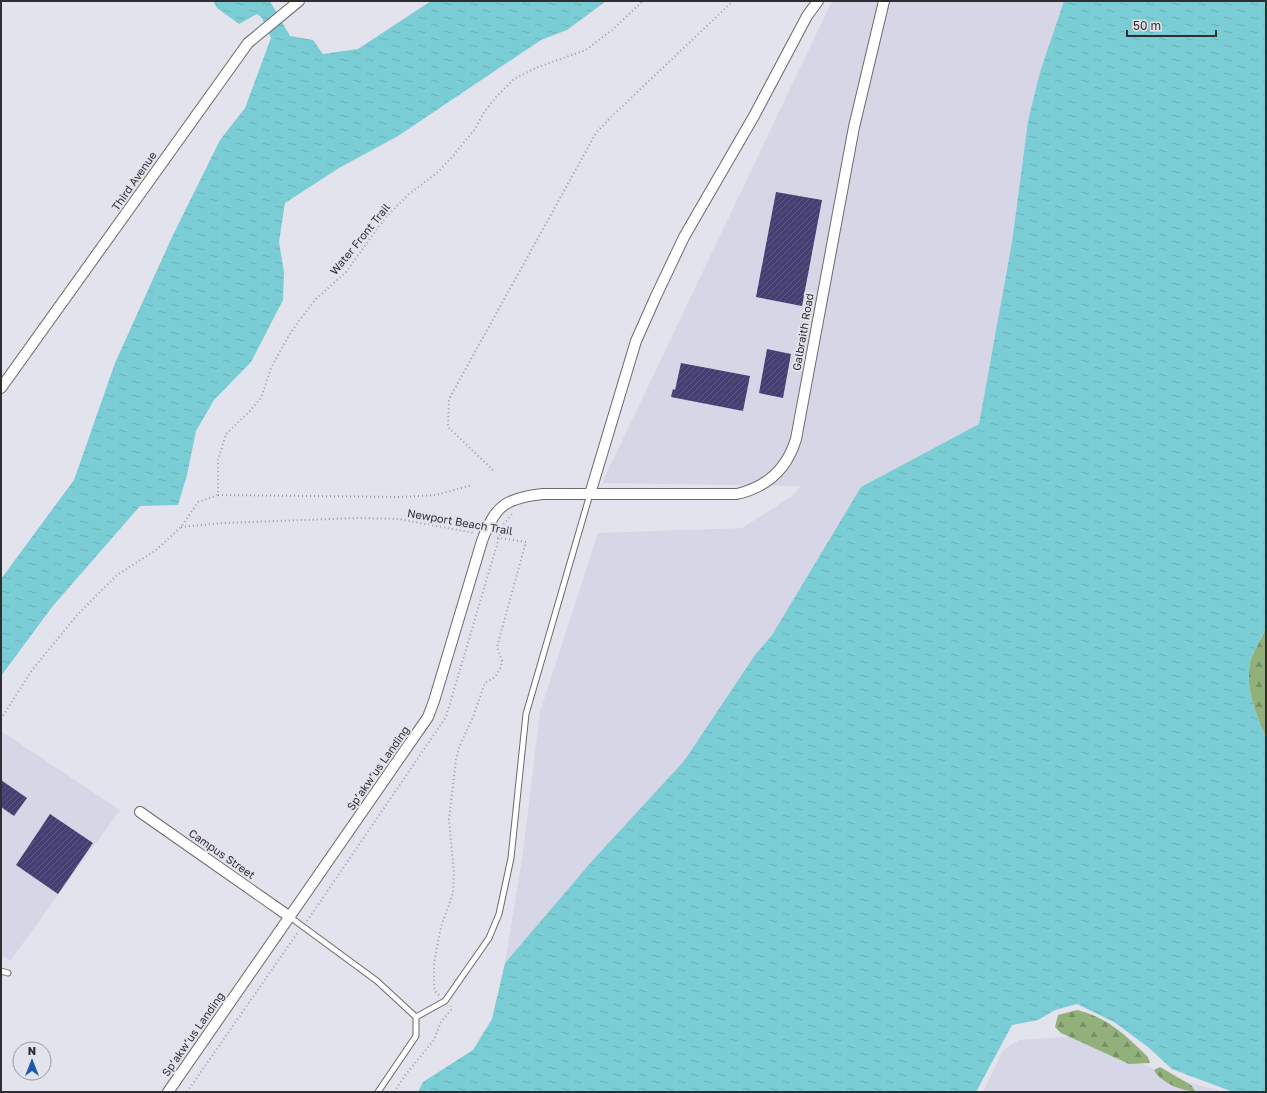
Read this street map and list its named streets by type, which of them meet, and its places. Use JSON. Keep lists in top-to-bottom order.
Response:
{
  "streets": {
    "street": [
      "Third Avenue",
      "Galbraith Road",
      "Sp’akw’us Landing",
      "Campus Street"
    ],
    "path": ["Water Front Trail", "Newport Beach Trail"]
  },
  "crossings": [
    ["Galbraith Road", "Sp’akw’us Landing"],
    ["Sp’akw’us Landing", "Campus Street"]
  ],
  "scale_bar": "50 m",
  "north": "top"
}
